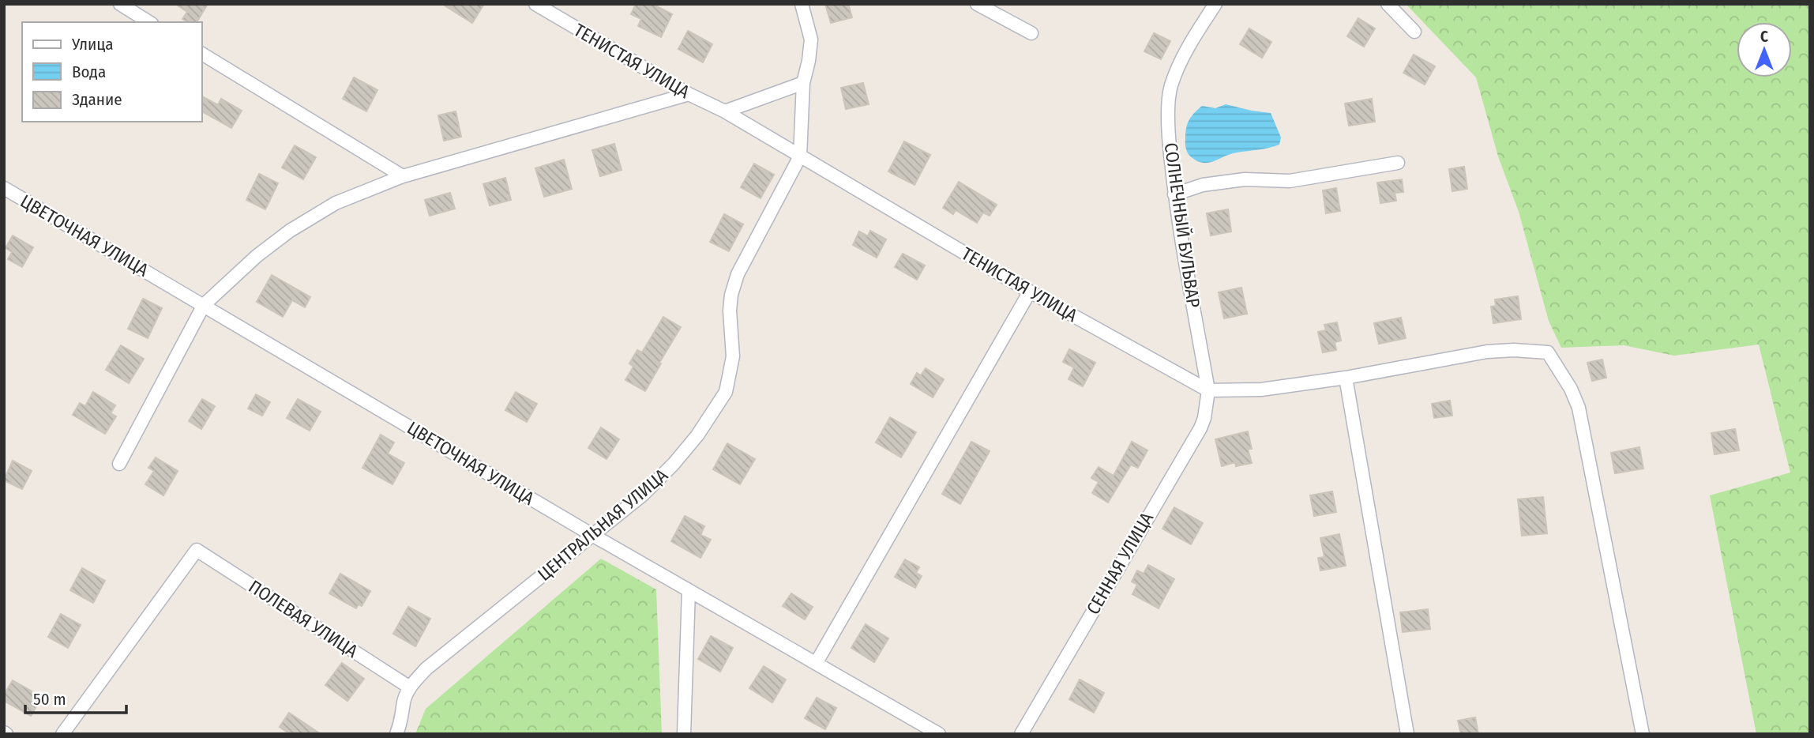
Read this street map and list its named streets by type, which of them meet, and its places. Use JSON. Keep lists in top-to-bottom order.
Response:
{
  "streets": {
    "street": [
      "ТЕНИСТАЯ УЛИЦА",
      "СОЛНЕЧНЫЙ БУЛЬВАР",
      "ЦВЕТОЧНАЯ УЛИЦА",
      "ЦЕНТРАЛЬНАЯ УЛИЦА",
      "СЕННАЯ УЛИЦА",
      "ПОЛЕВАЯ УЛИЦА"
    ]
  },
  "crossings": [
    ["ТЕНИСТАЯ УЛИЦА", "СОЛНЕЧНЫЙ БУЛЬВАР"],
    ["ТЕНИСТАЯ УЛИЦА", "ЦЕНТРАЛЬНАЯ УЛИЦА"],
    ["ТЕНИСТАЯ УЛИЦА", "СЕННАЯ УЛИЦА"],
    ["СОЛНЕЧНЫЙ БУЛЬВАР", "СЕННАЯ УЛИЦА"],
    ["ЦВЕТОЧНАЯ УЛИЦА", "ЦЕНТРАЛЬНАЯ УЛИЦА"],
    ["ЦЕНТРАЛЬНАЯ УЛИЦА", "ПОЛЕВАЯ УЛИЦА"]
  ],
  "legend": ["Улица", "Вода", "Здание"],
  "scale_bar": "50 m",
  "north": "top"
}
